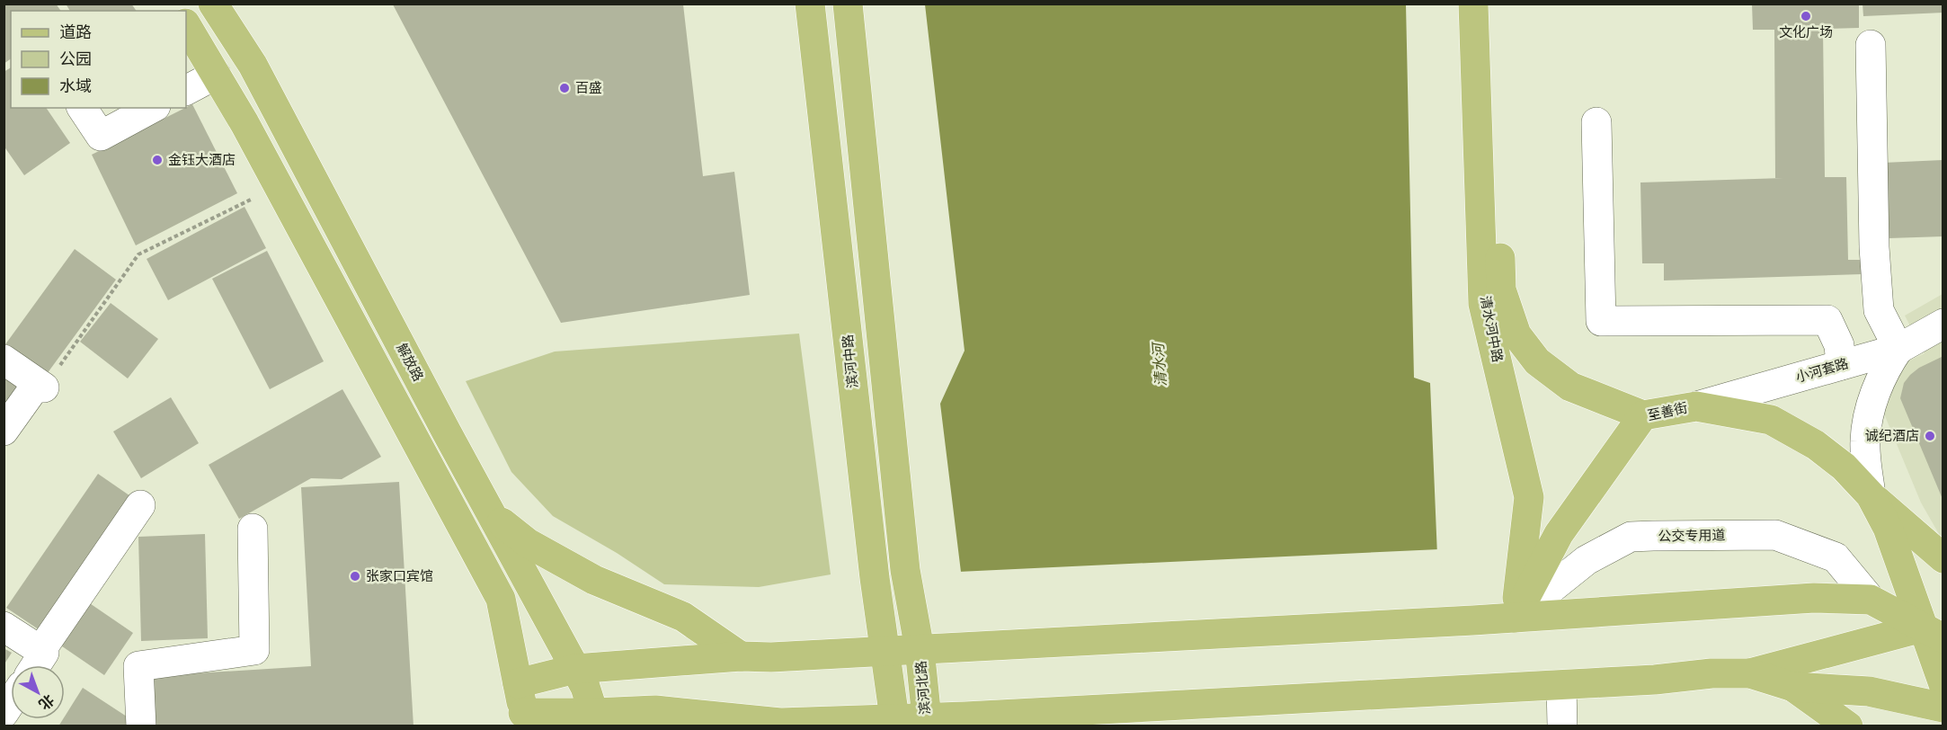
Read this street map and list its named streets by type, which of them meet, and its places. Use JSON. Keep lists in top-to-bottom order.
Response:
{
  "streets": {
    "main road": [
      "清水河中路",
      "滨河中路",
      "解放路",
      "至善街",
      "滨河北路"
    ],
    "street": ["小河套路", "公交专用道"]
  },
  "crossings": [
    ["清水河中路", "至善街"],
    ["清水河中路", "公交专用道"],
    ["小河套路", "至善街"],
    ["至善街", "公交专用道"]
  ],
  "water": ["清水河"],
  "places": [
    "文化广场",
    "百盛",
    "金钰大酒店",
    "诚纪酒店",
    "张家口宾馆"
  ],
  "legend": ["道路", "公园", "水域"],
  "north": "bottom right"
}
